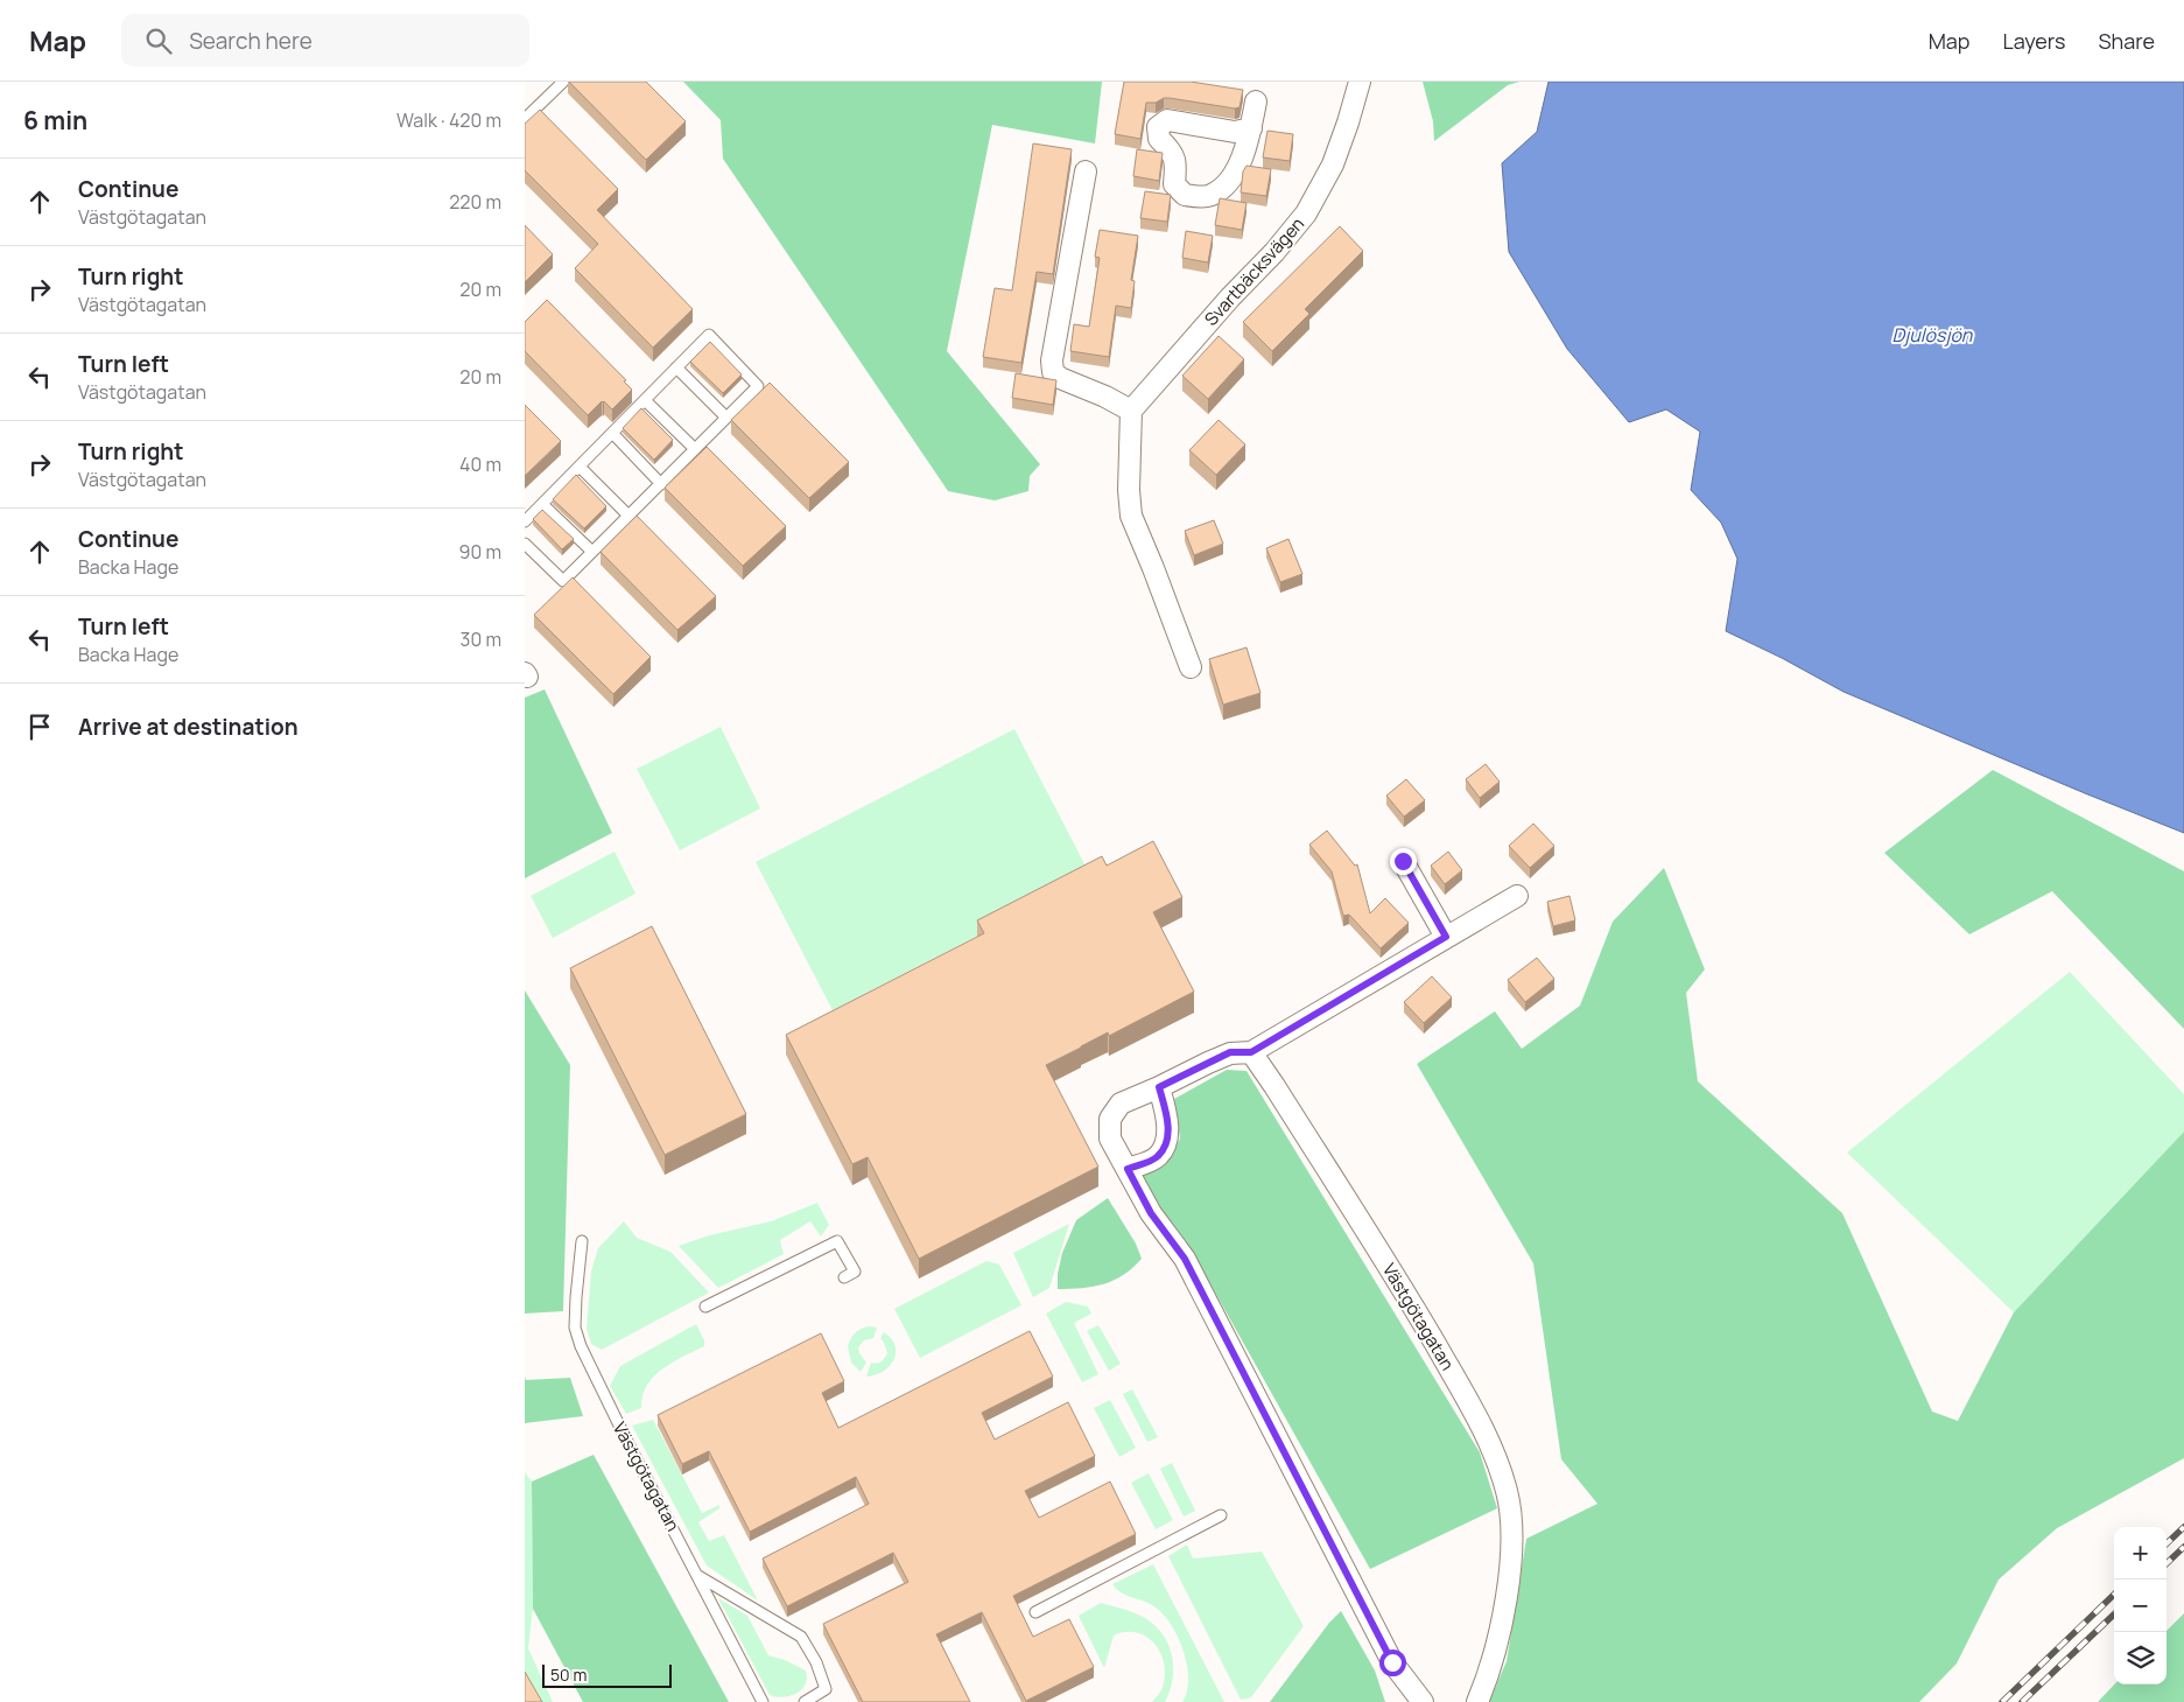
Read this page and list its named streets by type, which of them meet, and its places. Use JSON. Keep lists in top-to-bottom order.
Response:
{
  "streets": {
    "street": ["Svartbäcksvägen", "Västgötagatan"]
  },
  "water": ["Djulösjön"],
  "scale_bar": "50 m",
  "page": {
    "header": "Map",
    "search": "Search here",
    "nav": ["Map", "Layers", "Share"],
    "heading": ["6 min", "Walk · 420 m"],
    "list": [
      ["Continue", "Västgötagatan", "220 m"],
      ["Turn right", "Västgötagatan", "20 m"],
      ["Turn left", "Västgötagatan", "20 m"],
      ["Turn right", "Västgötagatan", "40 m"],
      ["Continue", "Backa Hage", "90 m"],
      ["Turn left", "Backa Hage", "30 m"],
      "Arrive at destination"
    ],
    "map_buttons": ["+", "−"],
    "scale": "50 m"
  }
}
